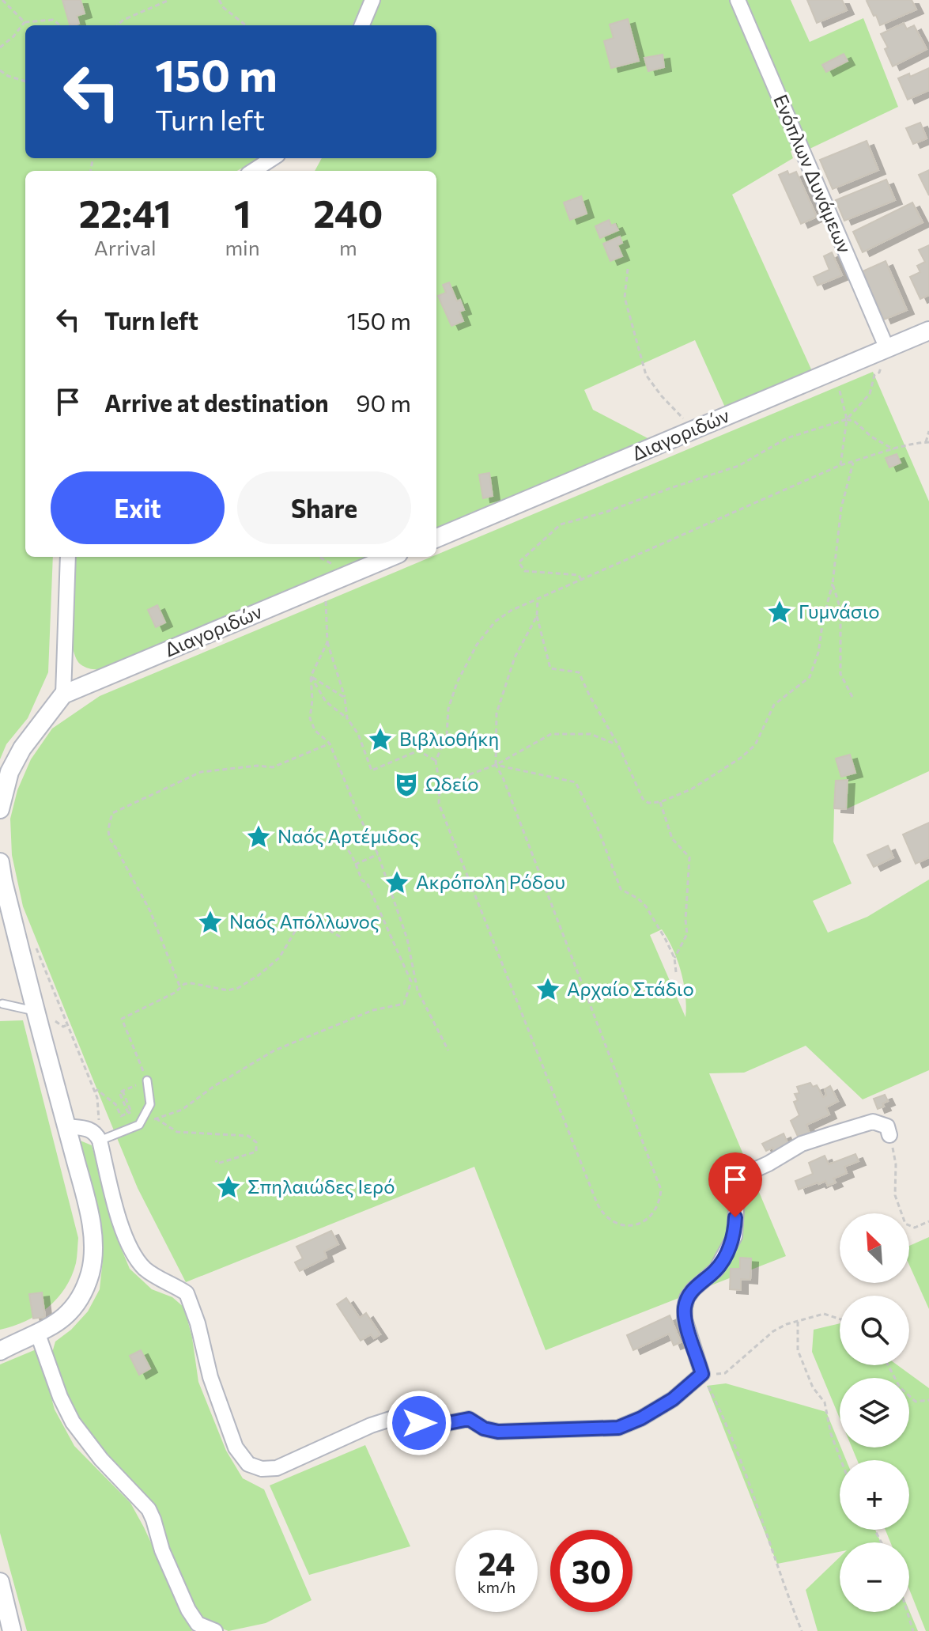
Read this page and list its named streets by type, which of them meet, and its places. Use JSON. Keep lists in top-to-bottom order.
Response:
{
  "streets": {
    "street": ["Ενόπλων Δυνάμεων", "Διαγοριδών"]
  },
  "crossings": [
    ["Ενόπλων Δυνάμεων", "Διαγοριδών"]
  ],
  "places": {
    "place": [
      "Γυμνάσιο",
      "Βιβλιοθήκη",
      "Ναός Αρτέμιδος",
      "Ακρόπολη Ρόδου",
      "Ναός Απόλλωνος",
      "Αρχαίο Στάδιο",
      "Σπηλαιώδες Ιερό"
    ],
    "theatre": ["Ωδείο"]
  },
  "north": "top left",
  "page": {
    "turn": ["150 m", "Turn left"],
    "eta": [
      "22:41",
      "Arrival",
      "1",
      "min",
      "240",
      "m"
    ],
    "list": [
      {
        "name": "Turn left",
        "value": "150 m"
      },
      {
        "name": "Arrive at destination",
        "value": "90 m"
      }
    ],
    "buttons": ["Exit", "Share"],
    "map_buttons": ["+", "−"],
    "speed": "24 km/h",
    "limit": "30"
  }
}
